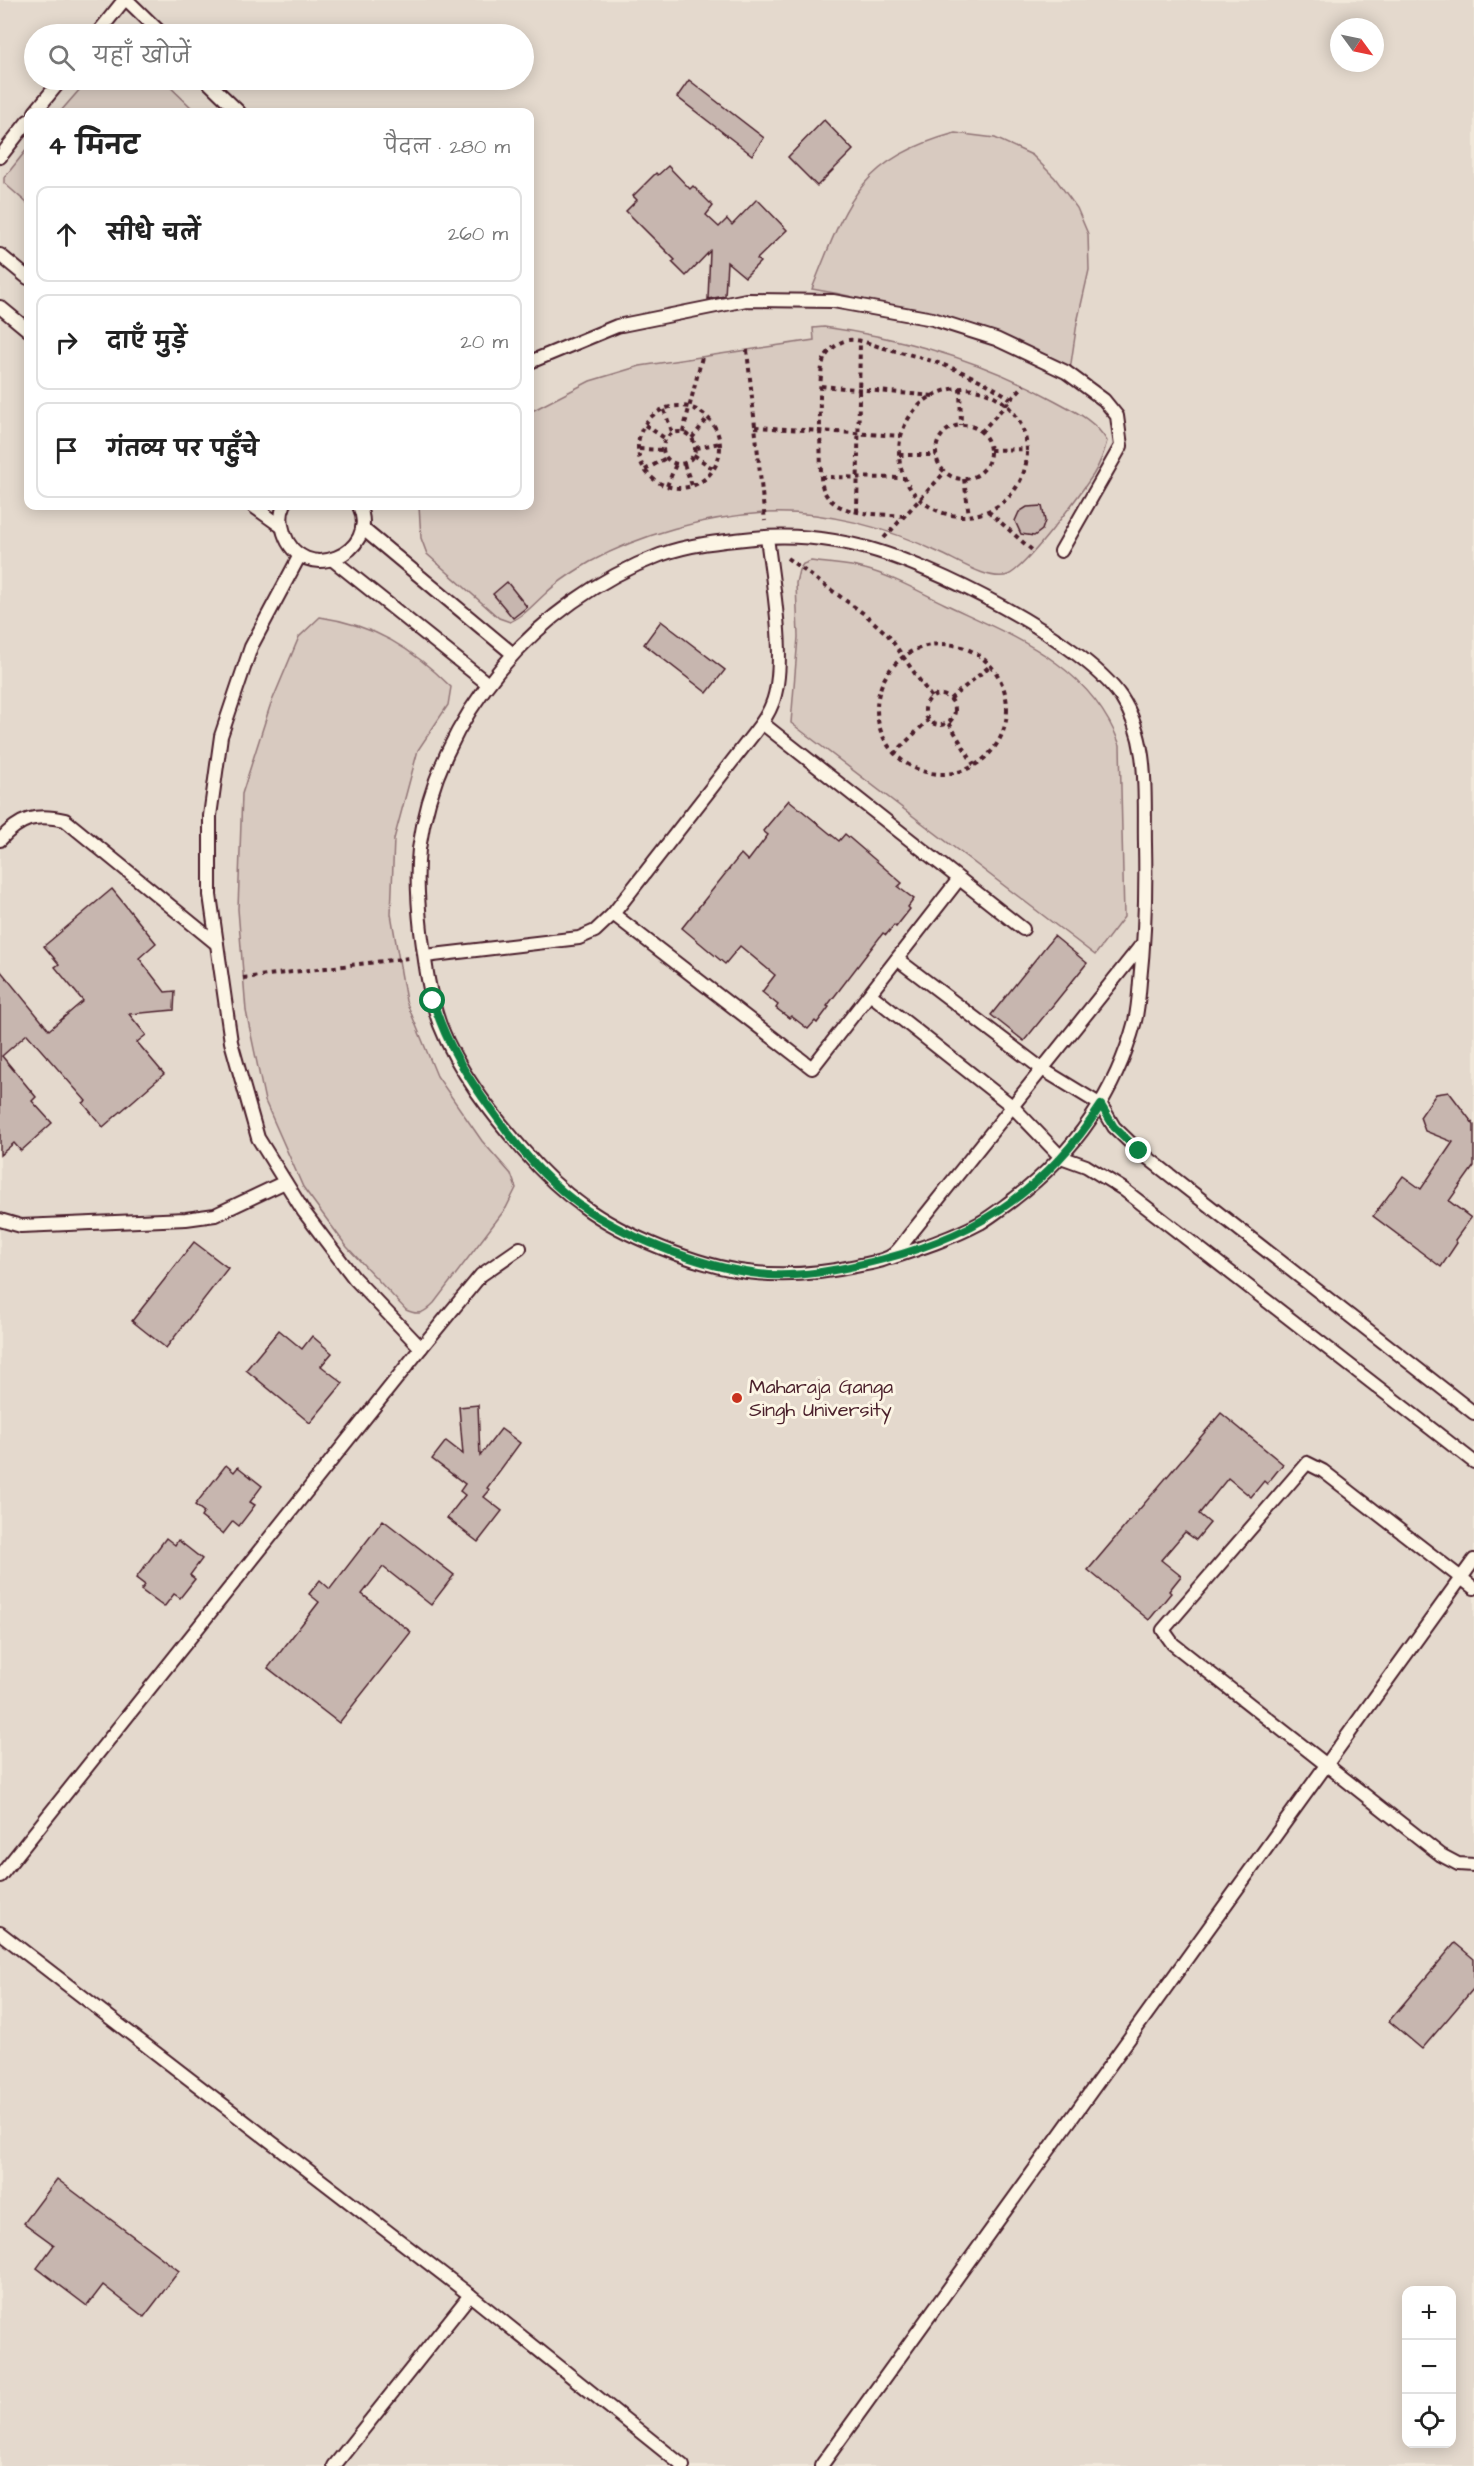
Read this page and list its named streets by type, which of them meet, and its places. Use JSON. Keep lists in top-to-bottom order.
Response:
{
  "places": ["Maharaja Ganga Singh University"],
  "north": "bottom right",
  "page": {
    "search": "यहाँ खोजें",
    "heading": ["4 मिनट", "पैदल · 280 m"],
    "list": [
      ["सीधे चलें", "260 m"],
      ["दाएँ मुड़ें", "20 m"],
      "गंतव्य पर पहुँचे"
    ],
    "map_buttons": ["+", "−"]
  }
}
